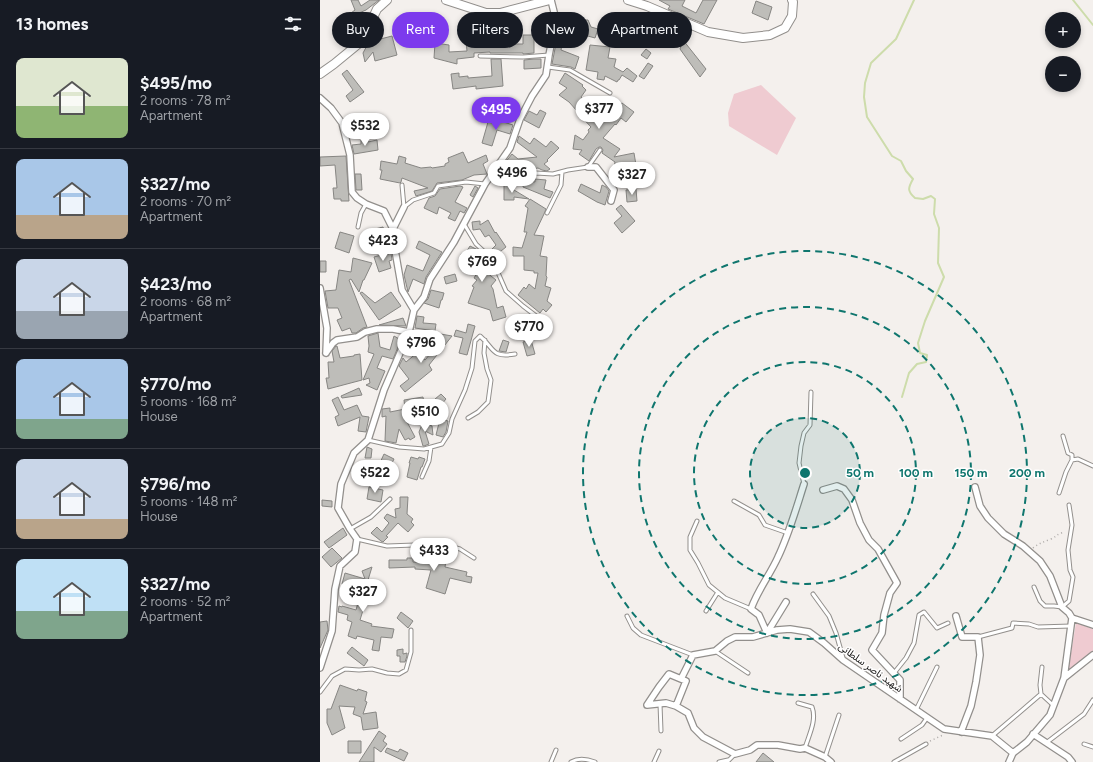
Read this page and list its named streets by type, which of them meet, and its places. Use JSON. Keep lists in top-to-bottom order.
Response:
{
  "streets": {
    "street": ["شهید ناصر سلطانی"]
  },
  "page": {
    "heading": "13 homes",
    "map_buttons": ["+", "−"],
    "chip": [
      "Buy",
      "Rent",
      "Filters",
      "New",
      "Apartment"
    ],
    "list": [
      {
        "name": "$495/mo",
        "note": "2 rooms · 78 m² · Apartment"
      },
      {
        "name": "$327/mo",
        "note": "2 rooms · 70 m² · Apartment"
      },
      {
        "name": "$423/mo",
        "note": "2 rooms · 68 m² · Apartment"
      },
      {
        "name": "$770/mo",
        "note": "5 rooms · 168 m² · House"
      },
      {
        "name": "$796/mo",
        "note": "5 rooms · 148 m² · House"
      },
      {
        "name": "$327/mo",
        "note": "2 rooms · 52 m² · Apartment"
      }
    ],
    "price": [
      "$377",
      "$495",
      "$532",
      "$496",
      "$327",
      "$423",
      "$769",
      "$770",
      "$796",
      "$510",
      "$522",
      "$433",
      "$327"
    ]
  },
  "rings": [
    "50 m",
    "100 m",
    "150 m",
    "200 m"
  ]
}
